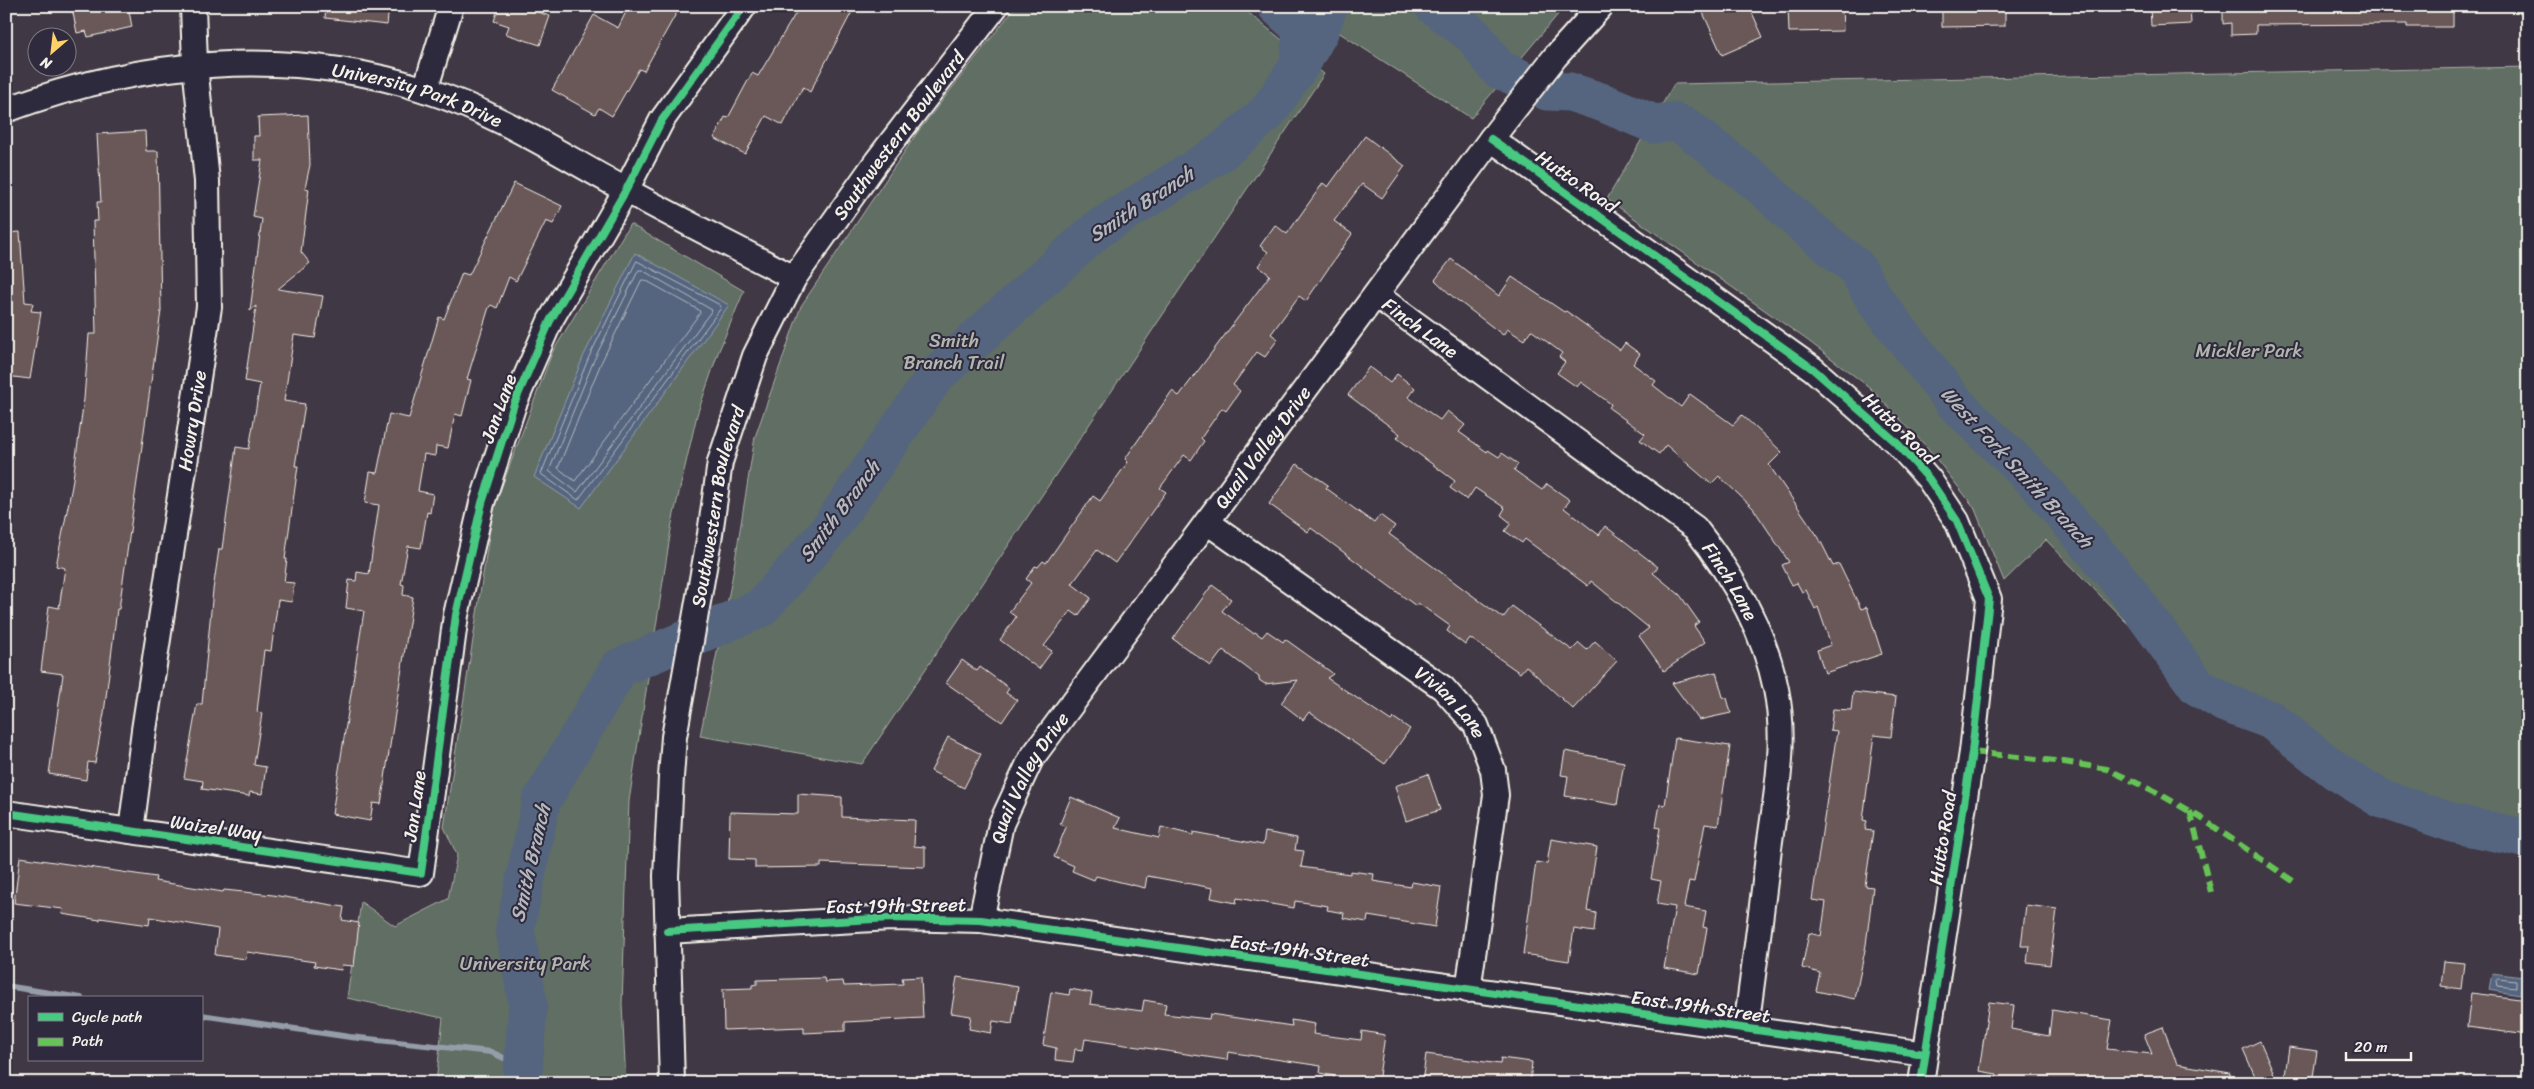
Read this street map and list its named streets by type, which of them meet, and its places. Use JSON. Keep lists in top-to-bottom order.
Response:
{
  "streets": {
    "street": [
      "University Park Drive",
      "Southwestern Boulevard",
      "Hutto Road",
      "Finch Lane",
      "Jan Lane",
      "Howry Drive",
      "Quail Valley Drive",
      "Vivian Lane",
      "Waizel Way",
      "East 19th Street"
    ]
  },
  "crossings": [
    ["University Park Drive", "Southwestern Boulevard"],
    ["University Park Drive", "Jan Lane"],
    ["University Park Drive", "Howry Drive"],
    ["Southwestern Boulevard", "East 19th Street"],
    ["Hutto Road", "Quail Valley Drive"],
    ["Hutto Road", "East 19th Street"],
    ["Finch Lane", "Quail Valley Drive"],
    ["Finch Lane", "East 19th Street"],
    ["Jan Lane", "Waizel Way"],
    ["Howry Drive", "Waizel Way"],
    ["Quail Valley Drive", "Vivian Lane"],
    ["Quail Valley Drive", "East 19th Street"],
    ["Vivian Lane", "East 19th Street"]
  ],
  "water": ["Smith Branch", "West Fork Smith Branch"],
  "parks": ["Smith Branch Trail", "Mickler Park", "University Park"],
  "legend": ["Cycle path", "Path"],
  "scale_bar": "20 m",
  "north": "bottom left"
}
